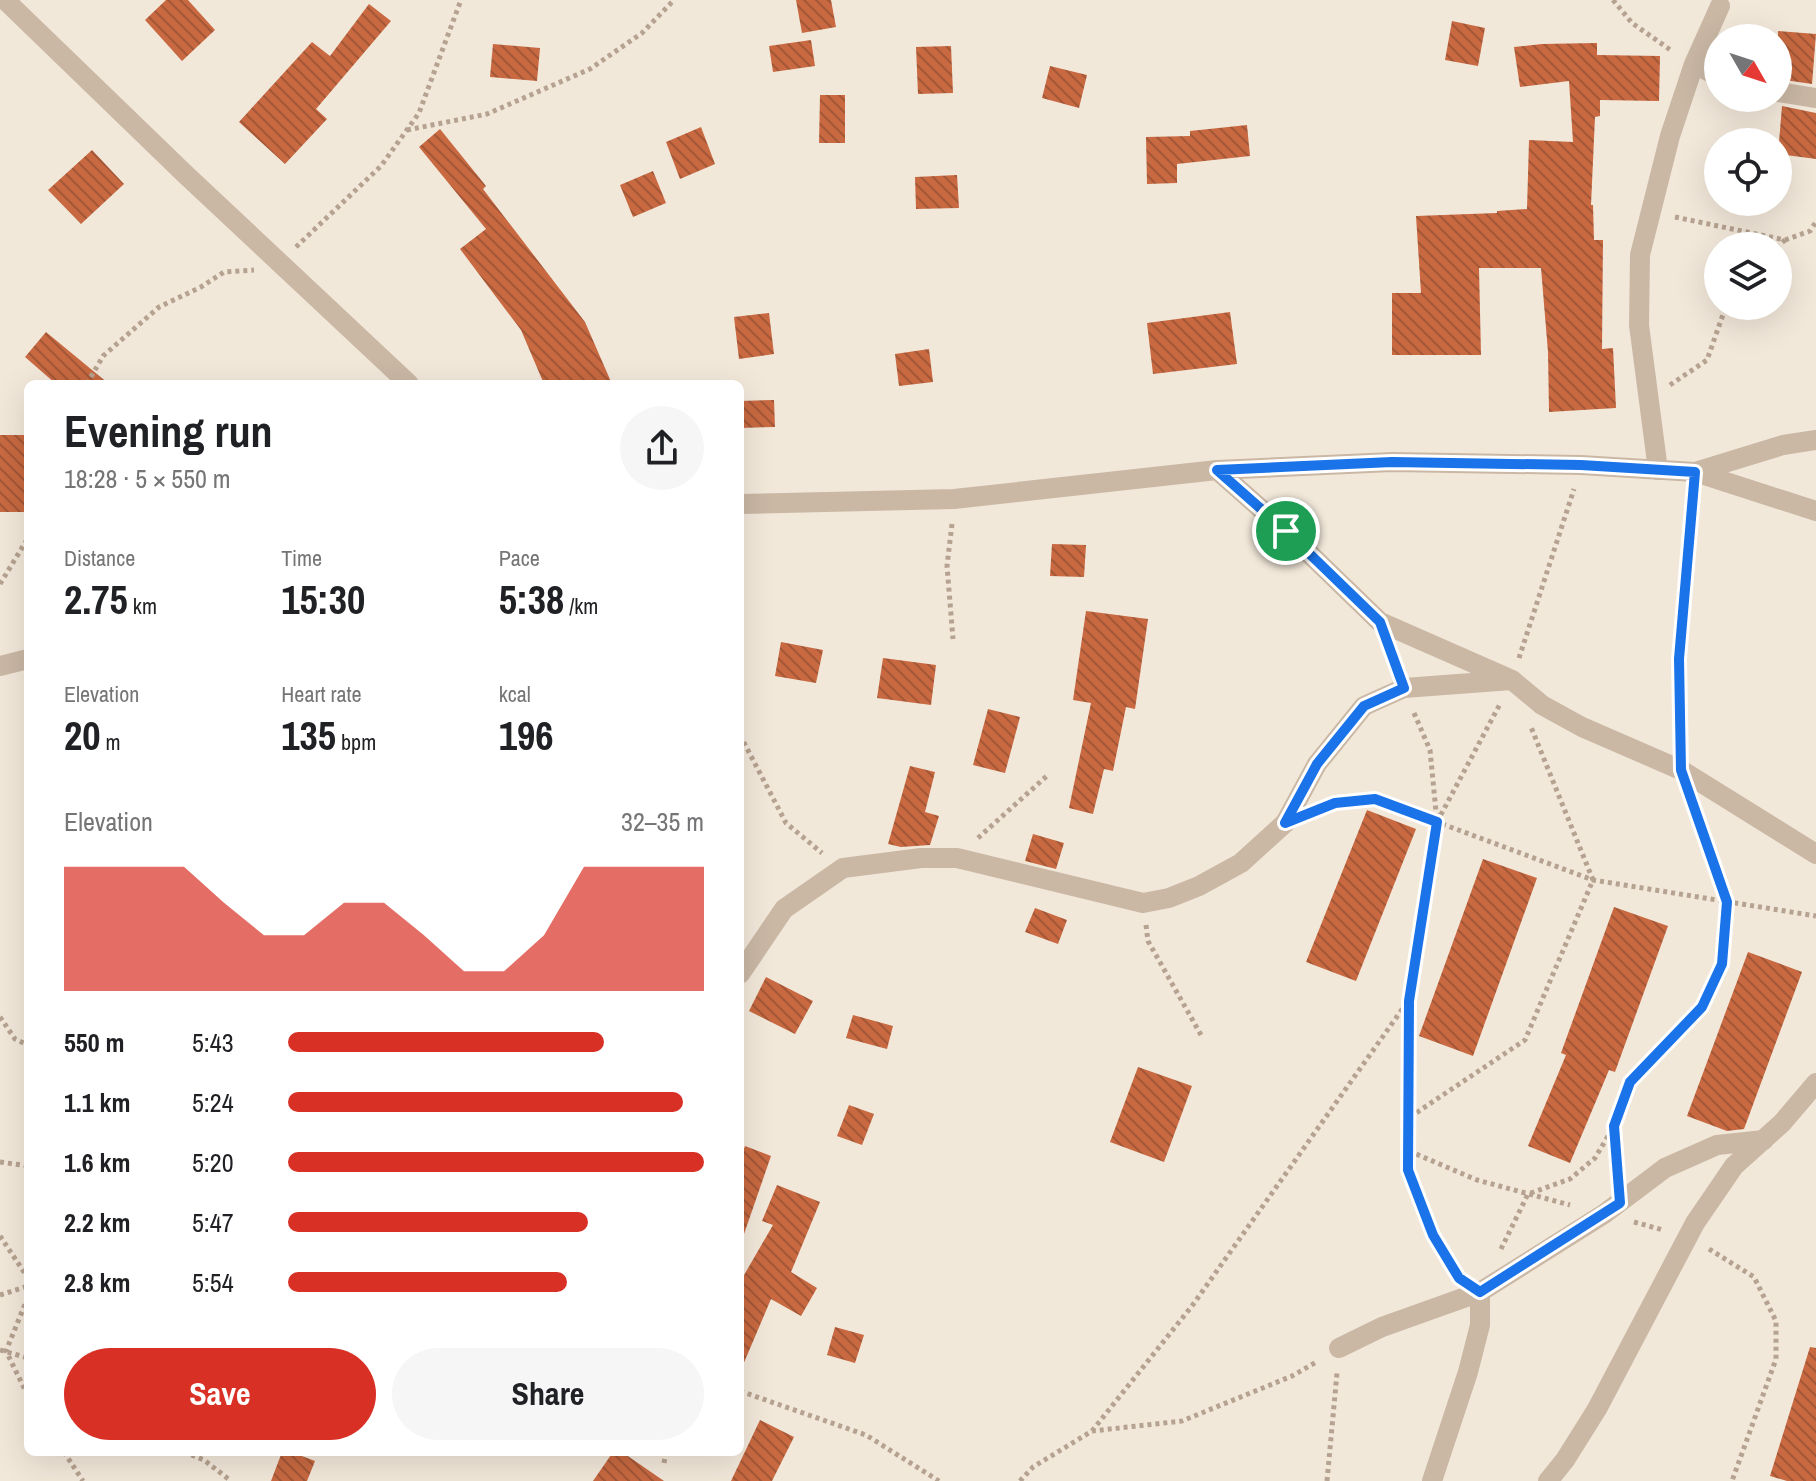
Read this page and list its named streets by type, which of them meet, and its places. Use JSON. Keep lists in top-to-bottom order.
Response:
{
  "north": "bottom right",
  "page": {
    "heading": ["Evening run", "18:28 · 5 × 550 m"],
    "stats": [
      ["Distance", "2.75 km"],
      ["Time", "15:30"],
      ["Pace", "5:38 /km"],
      ["Elevation", "20 m"],
      ["Heart rate", "135 bpm"],
      ["kcal", "196"]
    ],
    "chart": ["Elevation", "32–35 m"],
    "list": [
      {
        "name": "550 m",
        "note": "5:43"
      },
      {
        "name": "1.1 km",
        "note": "5:24"
      },
      {
        "name": "1.6 km",
        "note": "5:20"
      },
      {
        "name": "2.2 km",
        "note": "5:47"
      },
      {
        "name": "2.8 km",
        "note": "5:54"
      }
    ],
    "buttons": ["Save", "Share"]
  }
}
